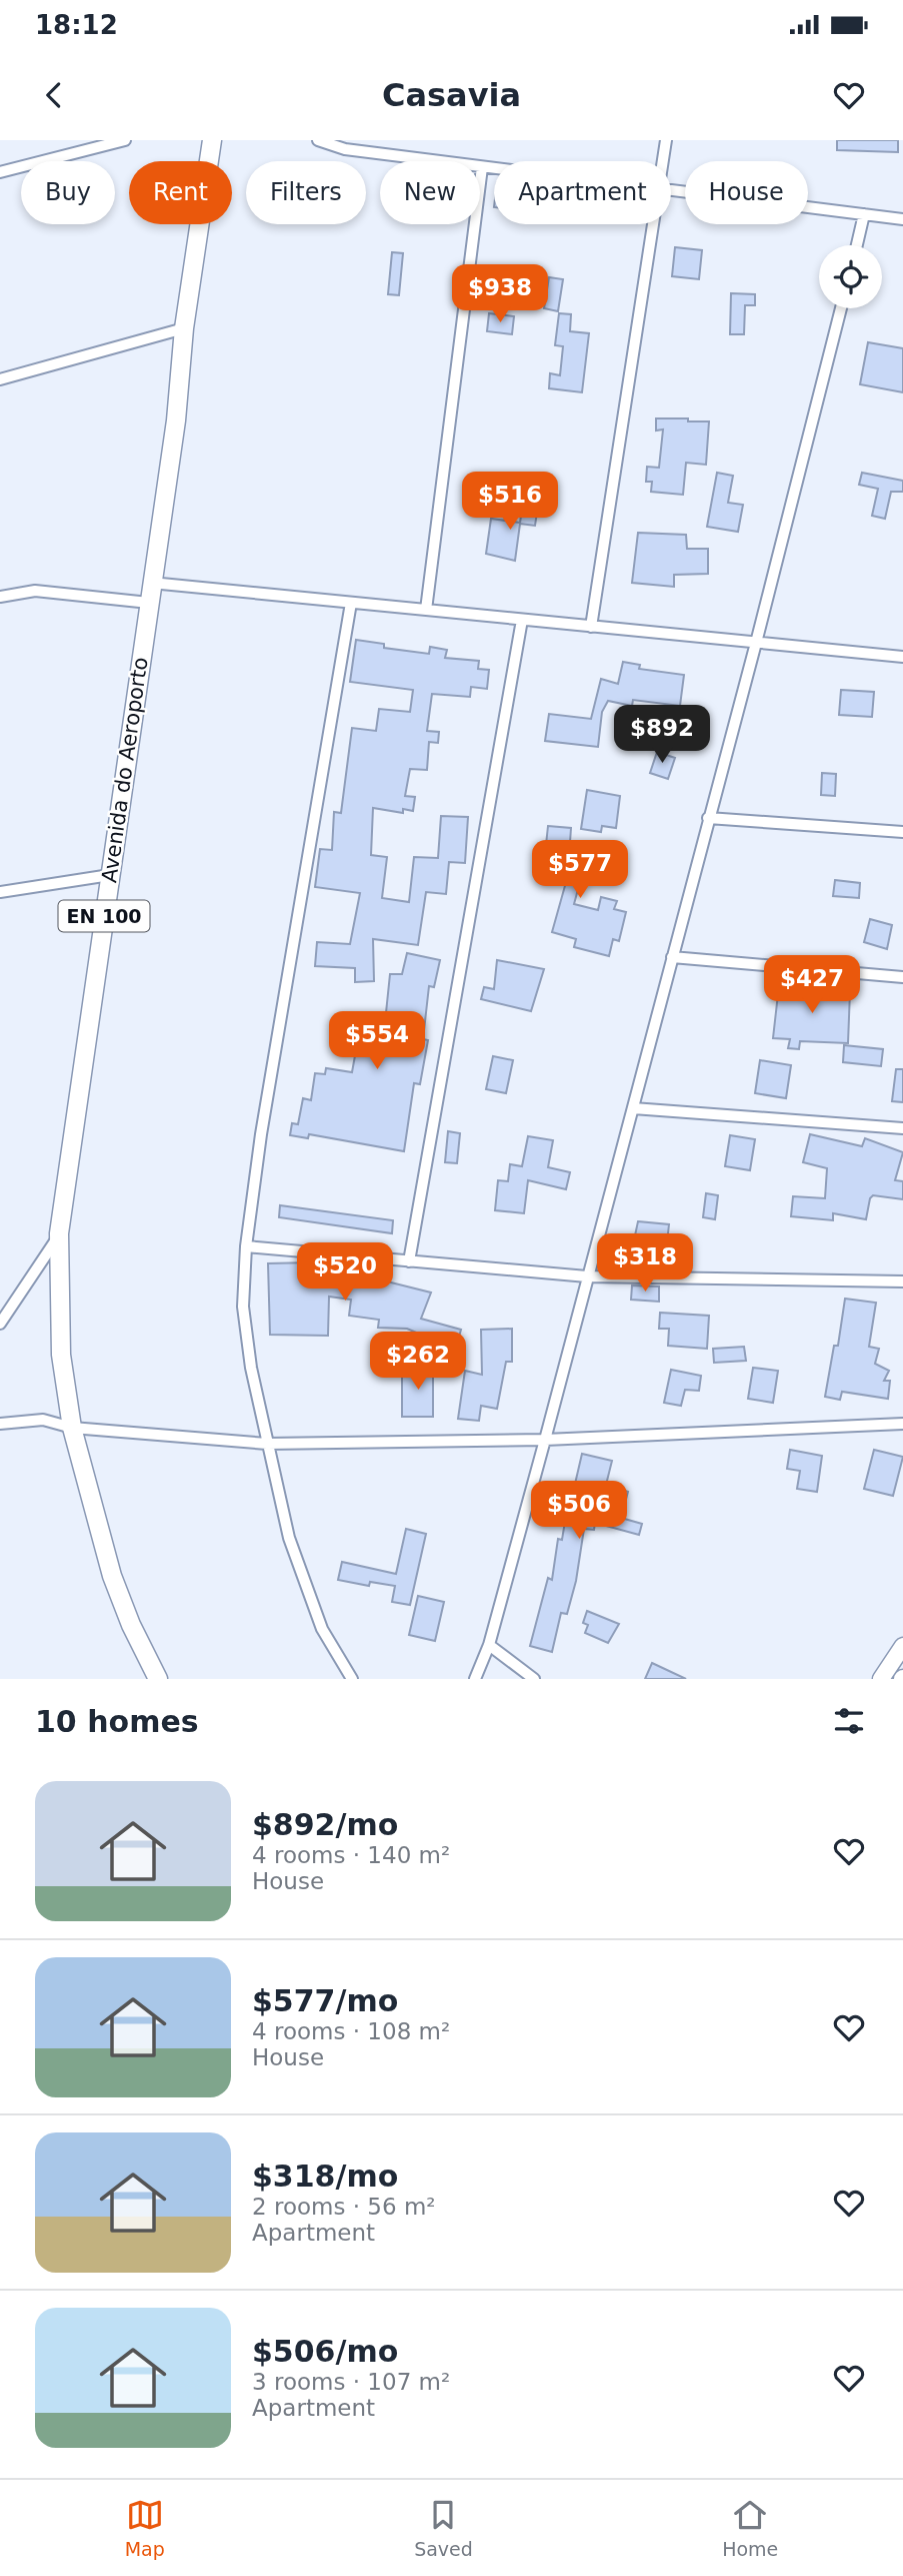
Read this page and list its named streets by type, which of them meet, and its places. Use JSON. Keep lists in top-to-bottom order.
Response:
{
  "streets": {
    "main road": ["Avenida do Aeroporto", "EN 100"]
  },
  "page": {
    "status": "18:12",
    "header": "Casavia",
    "chip": [
      "Buy",
      "Rent",
      "Filters",
      "New",
      "Apartment",
      "House"
    ],
    "price": [
      "$938",
      "$516",
      "$892",
      "$577",
      "$427",
      "$554",
      "$318",
      "$520",
      "$262",
      "$506"
    ],
    "heading": "10 homes",
    "list": [
      {
        "name": "$892/mo",
        "note": "4 rooms · 140 m² · House"
      },
      {
        "name": "$577/mo",
        "note": "4 rooms · 108 m² · House"
      },
      {
        "name": "$318/mo",
        "note": "2 rooms · 56 m² · Apartment"
      },
      {
        "name": "$506/mo",
        "note": "3 rooms · 107 m² · Apartment"
      }
    ],
    "tabs": ["Map", "Saved", "Home"]
  }
}
